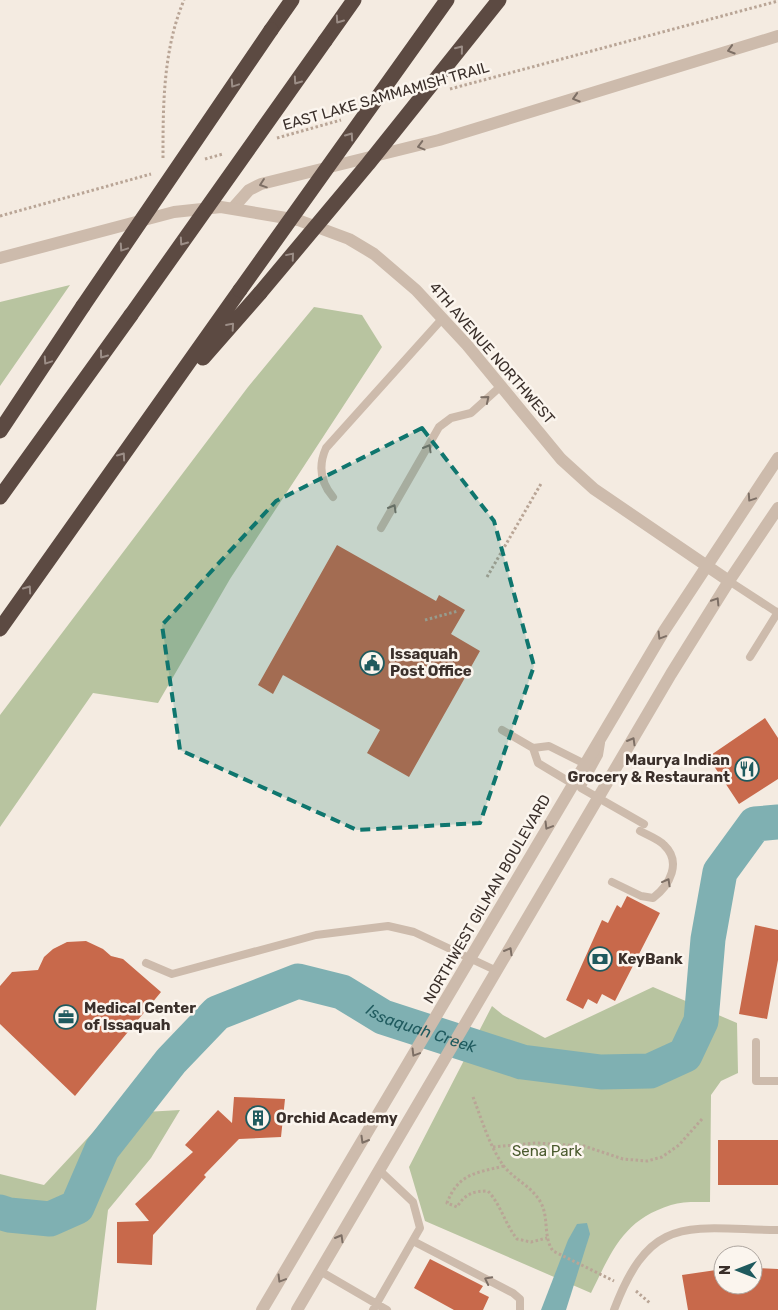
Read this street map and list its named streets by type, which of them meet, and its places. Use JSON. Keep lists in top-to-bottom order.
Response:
{
  "streets": {
    "street": ["4TH AVENUE NORTHWEST", "NORTHWEST GILMAN BOULEVARD"],
    "path": ["EAST LAKE SAMMAMISH TRAIL"]
  },
  "crossings": [
    ["4TH AVENUE NORTHWEST", "NORTHWEST GILMAN BOULEVARD"]
  ],
  "water": ["Issaquah Creek"],
  "parks": ["Sena Park"],
  "places": {
    "public building": ["Issaquah Post Office"],
    "restaurant": ["Maurya Indian Grocery & Restaurant"],
    "bank": ["KeyBank"],
    "office": ["Medical Center of Issaquah"],
    "building": ["Orchid Academy"]
  },
  "north": "left"
}
